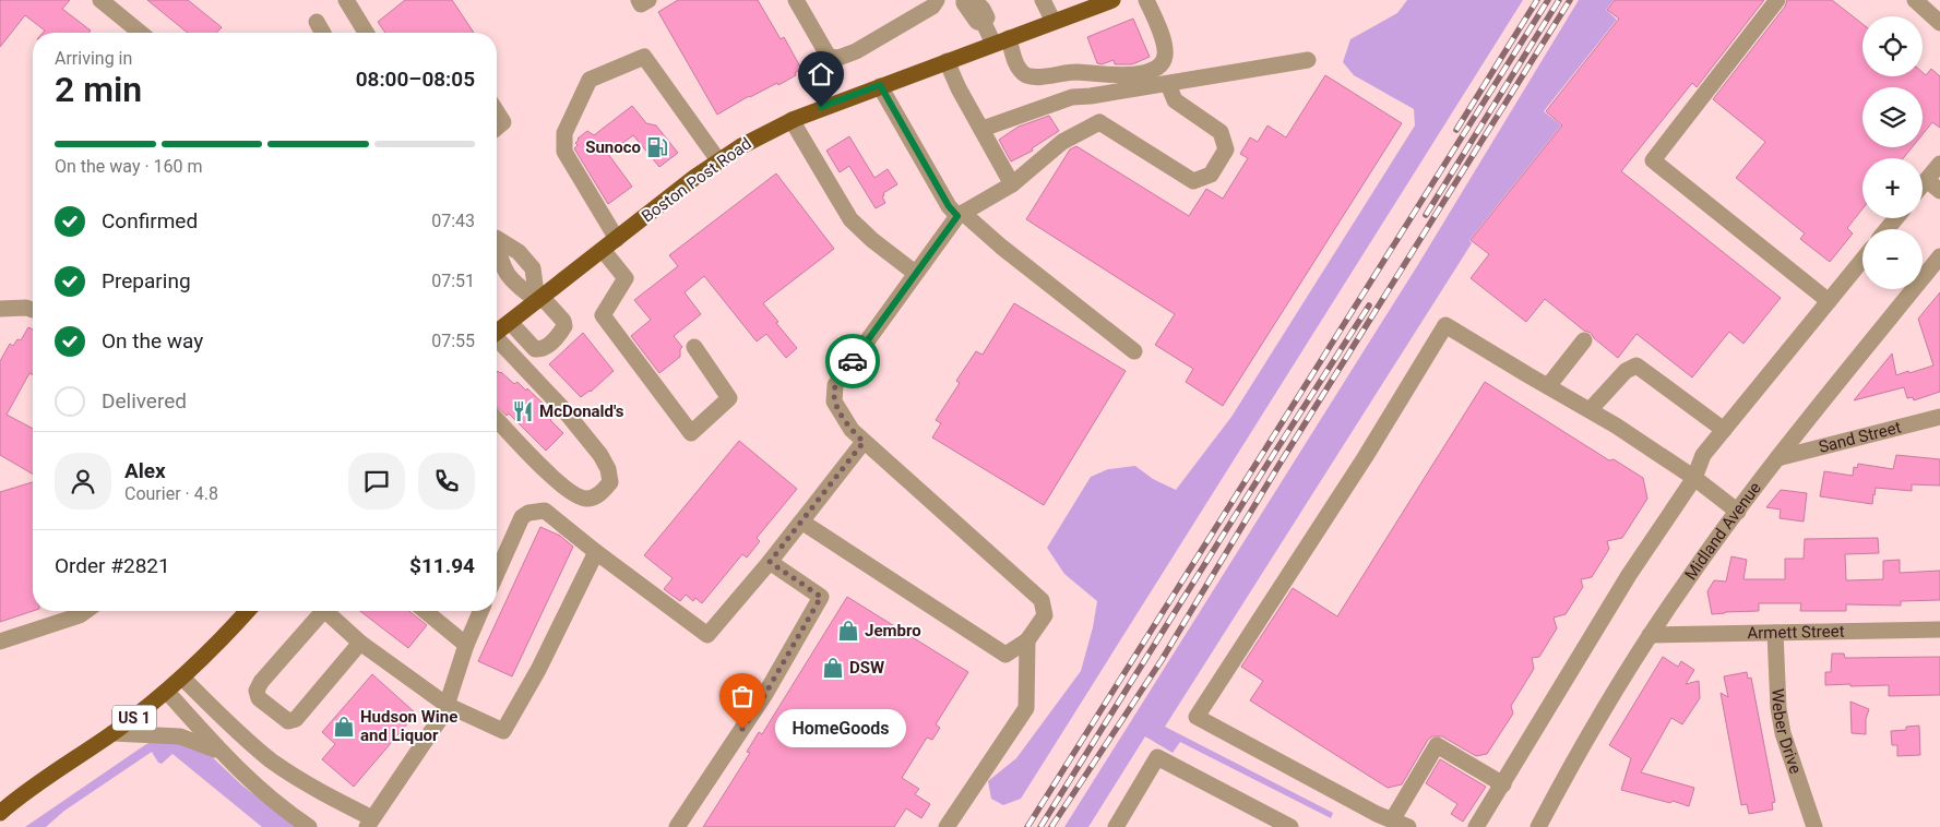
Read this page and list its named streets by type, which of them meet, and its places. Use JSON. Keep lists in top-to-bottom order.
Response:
{
  "streets": {
    "main road": ["Boston Post Road", "US 1"],
    "street": [
      "Sand Street",
      "Midland Avenue",
      "Armett Street",
      "Weber Drive"
    ]
  },
  "crossings": [
    ["Sand Street", "Midland Avenue"],
    ["Midland Avenue", "Armett Street"],
    ["Armett Street", "Weber Drive"]
  ],
  "places": {
    "fuel station": ["Sunoco"],
    "restaurant": ["McDonald's"],
    "shop": ["Jembro", "DSW", "Hudson Wine and Liquor"],
    "other": ["HomeGoods"]
  },
  "page": {
    "map_buttons": ["+", "−"],
    "heading": ["2 min", "Arriving in", "08:00–08:05"],
    "panel": [
      "Alex",
      "Courier · 4.8",
      "Order #2821",
      "$11.94"
    ],
    "bar": "On the way · 160 m",
    "list": [
      ["Confirmed", "07:43"],
      ["Preparing", "07:51"],
      ["On the way", "07:55"],
      "Delivered"
    ],
    "bubble": "HomeGoods"
  }
}
